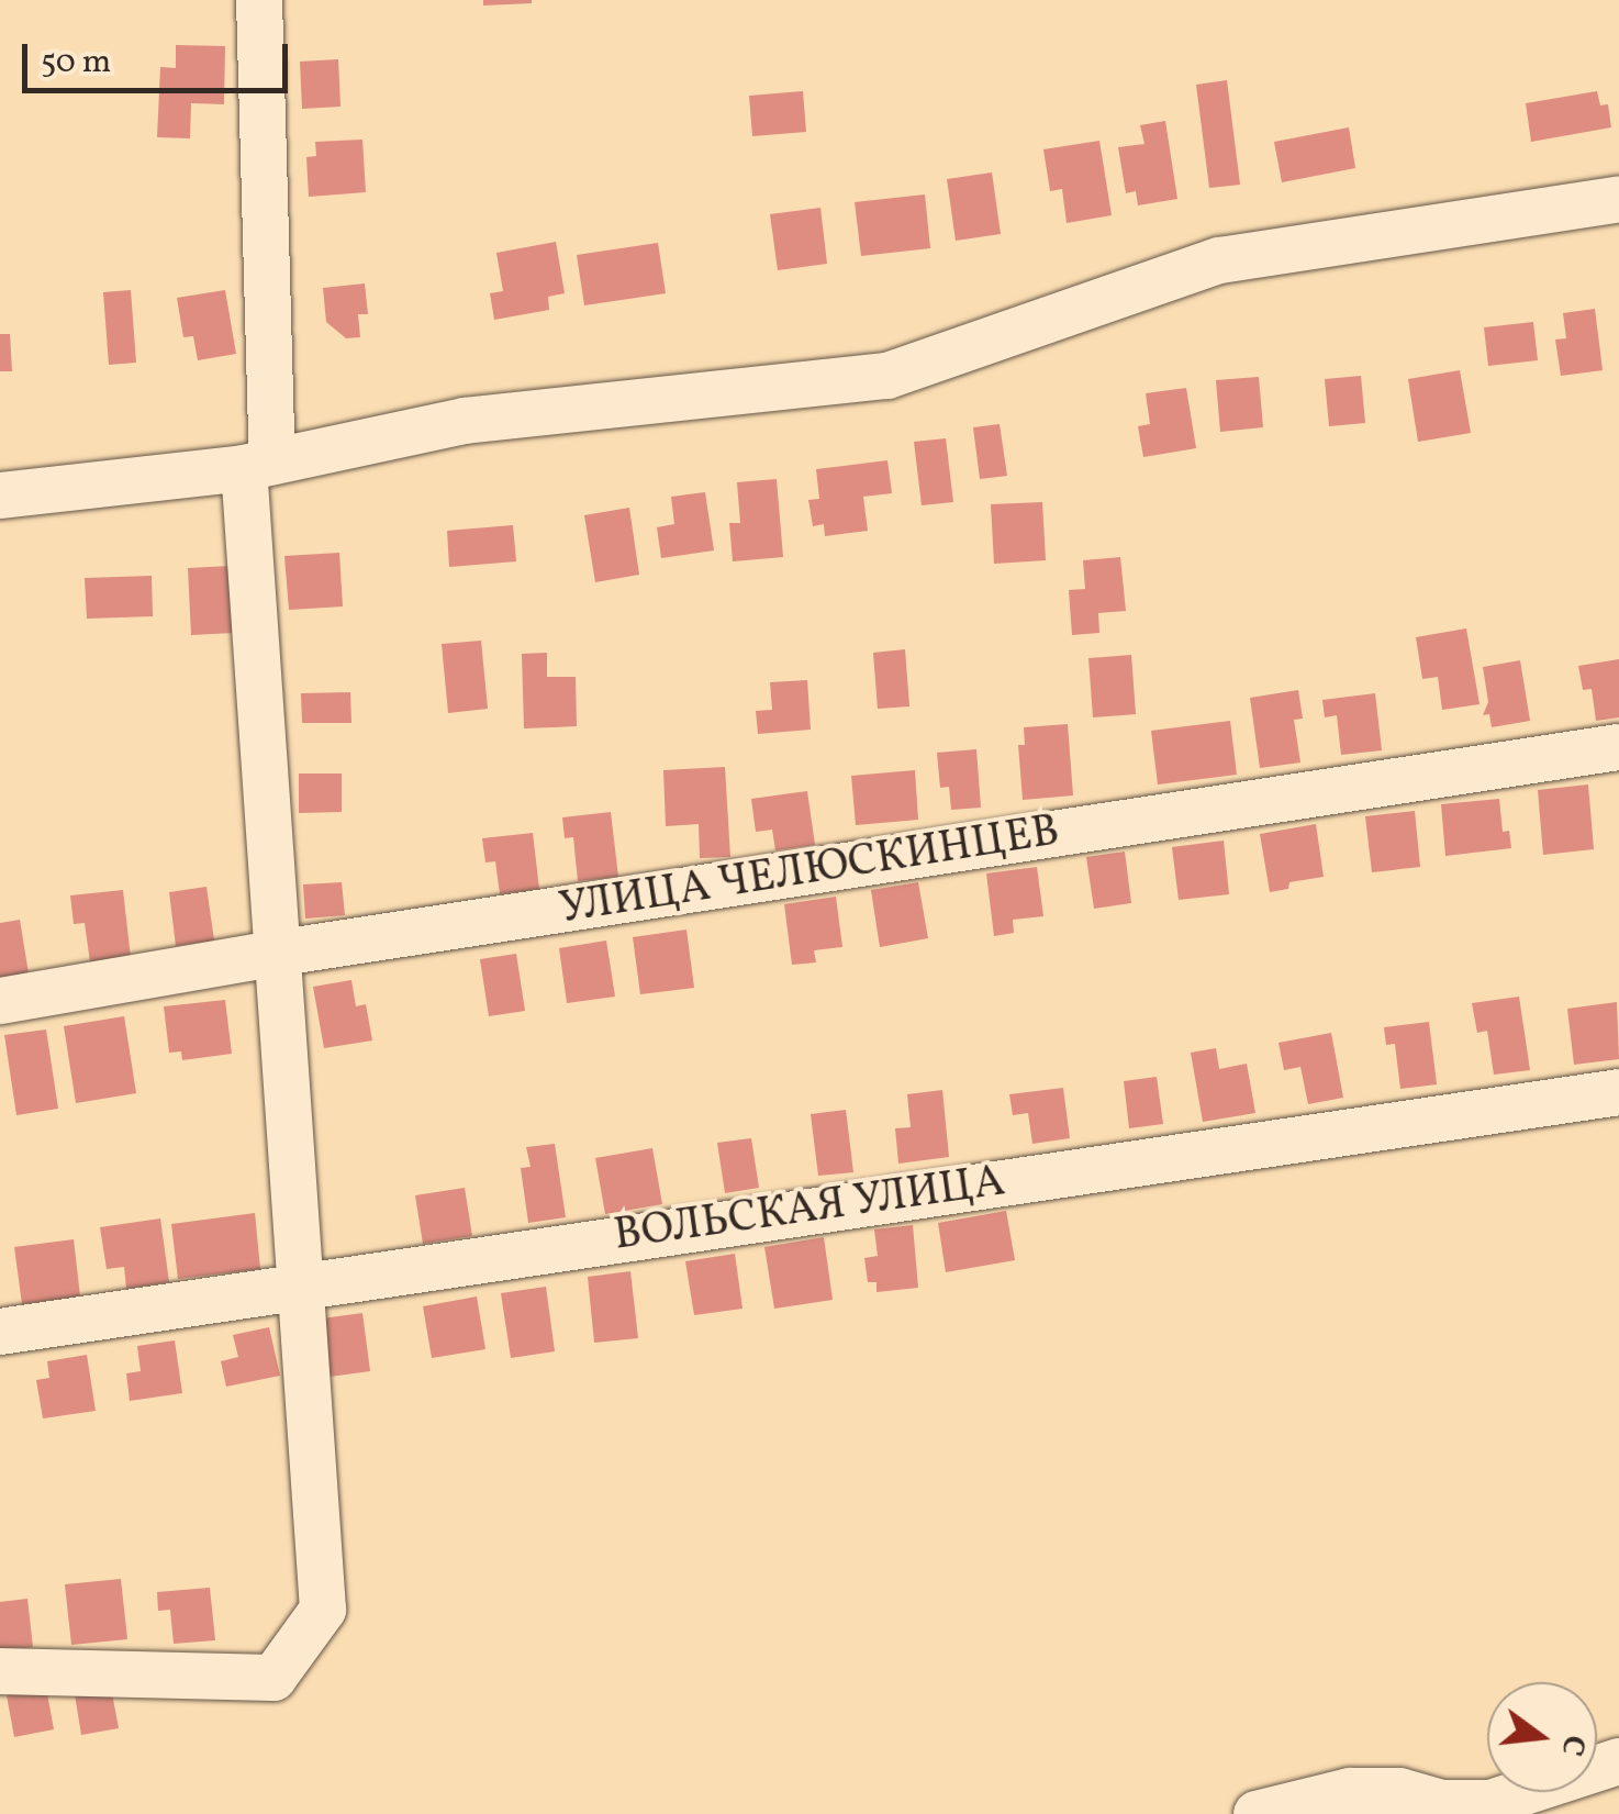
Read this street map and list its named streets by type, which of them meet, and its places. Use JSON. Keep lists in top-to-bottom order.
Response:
{
  "streets": {
    "street": ["УЛИЦА ЧЕЛЮСКИНЦЕВ", "ВОЛЬСКАЯ УЛИЦА"]
  },
  "scale_bar": "50 m",
  "north": "right"
}
